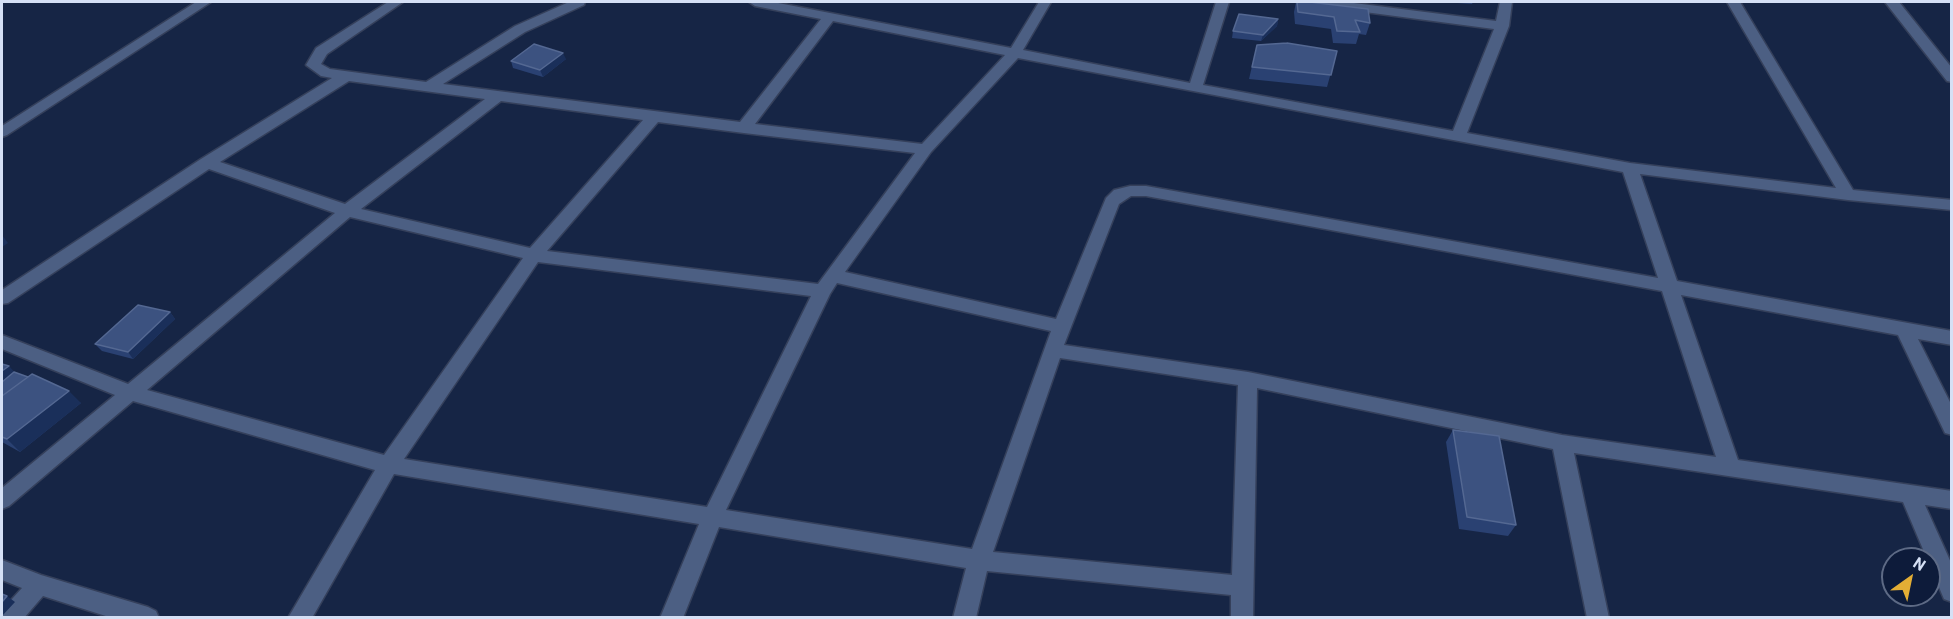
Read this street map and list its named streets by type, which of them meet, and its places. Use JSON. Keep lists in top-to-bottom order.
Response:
{
  "north": "top right"
}
